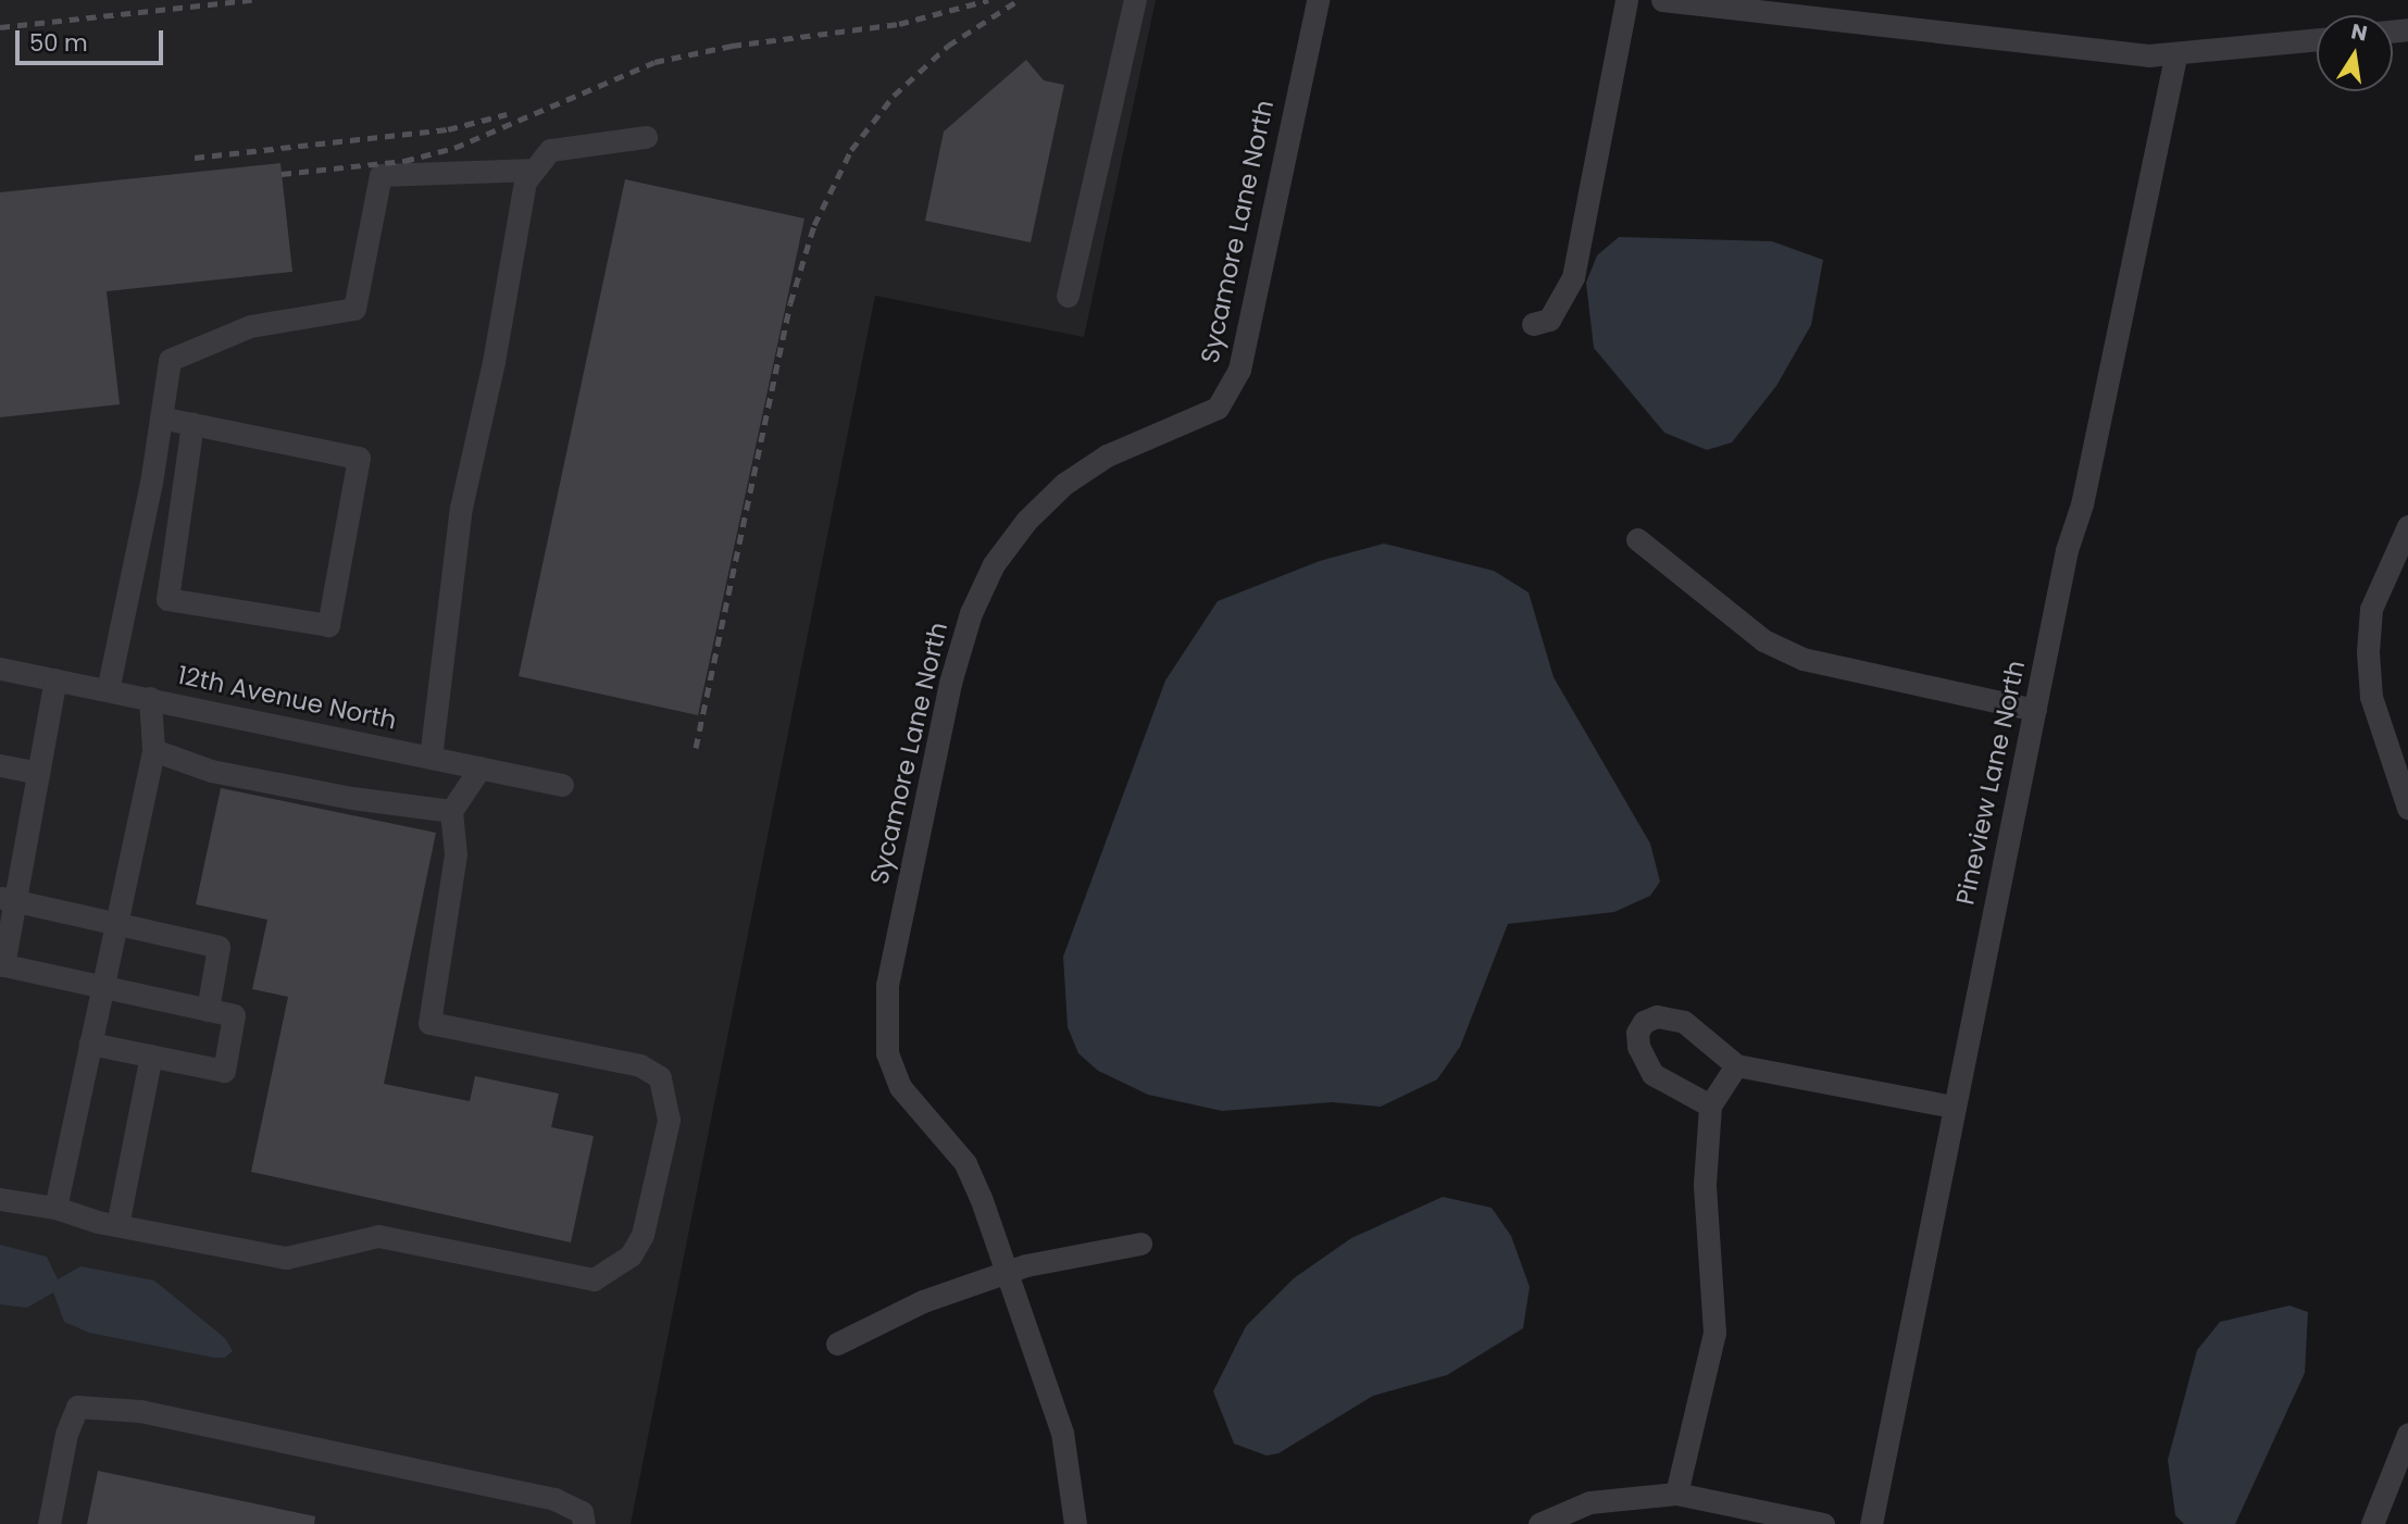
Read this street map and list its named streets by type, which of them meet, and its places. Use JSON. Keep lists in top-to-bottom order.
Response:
{
  "streets": {
    "street": ["Sycamore Lane North", "12th Avenue North", "Pineview Lane North"]
  },
  "scale_bar": "50 m",
  "north": "top"
}
